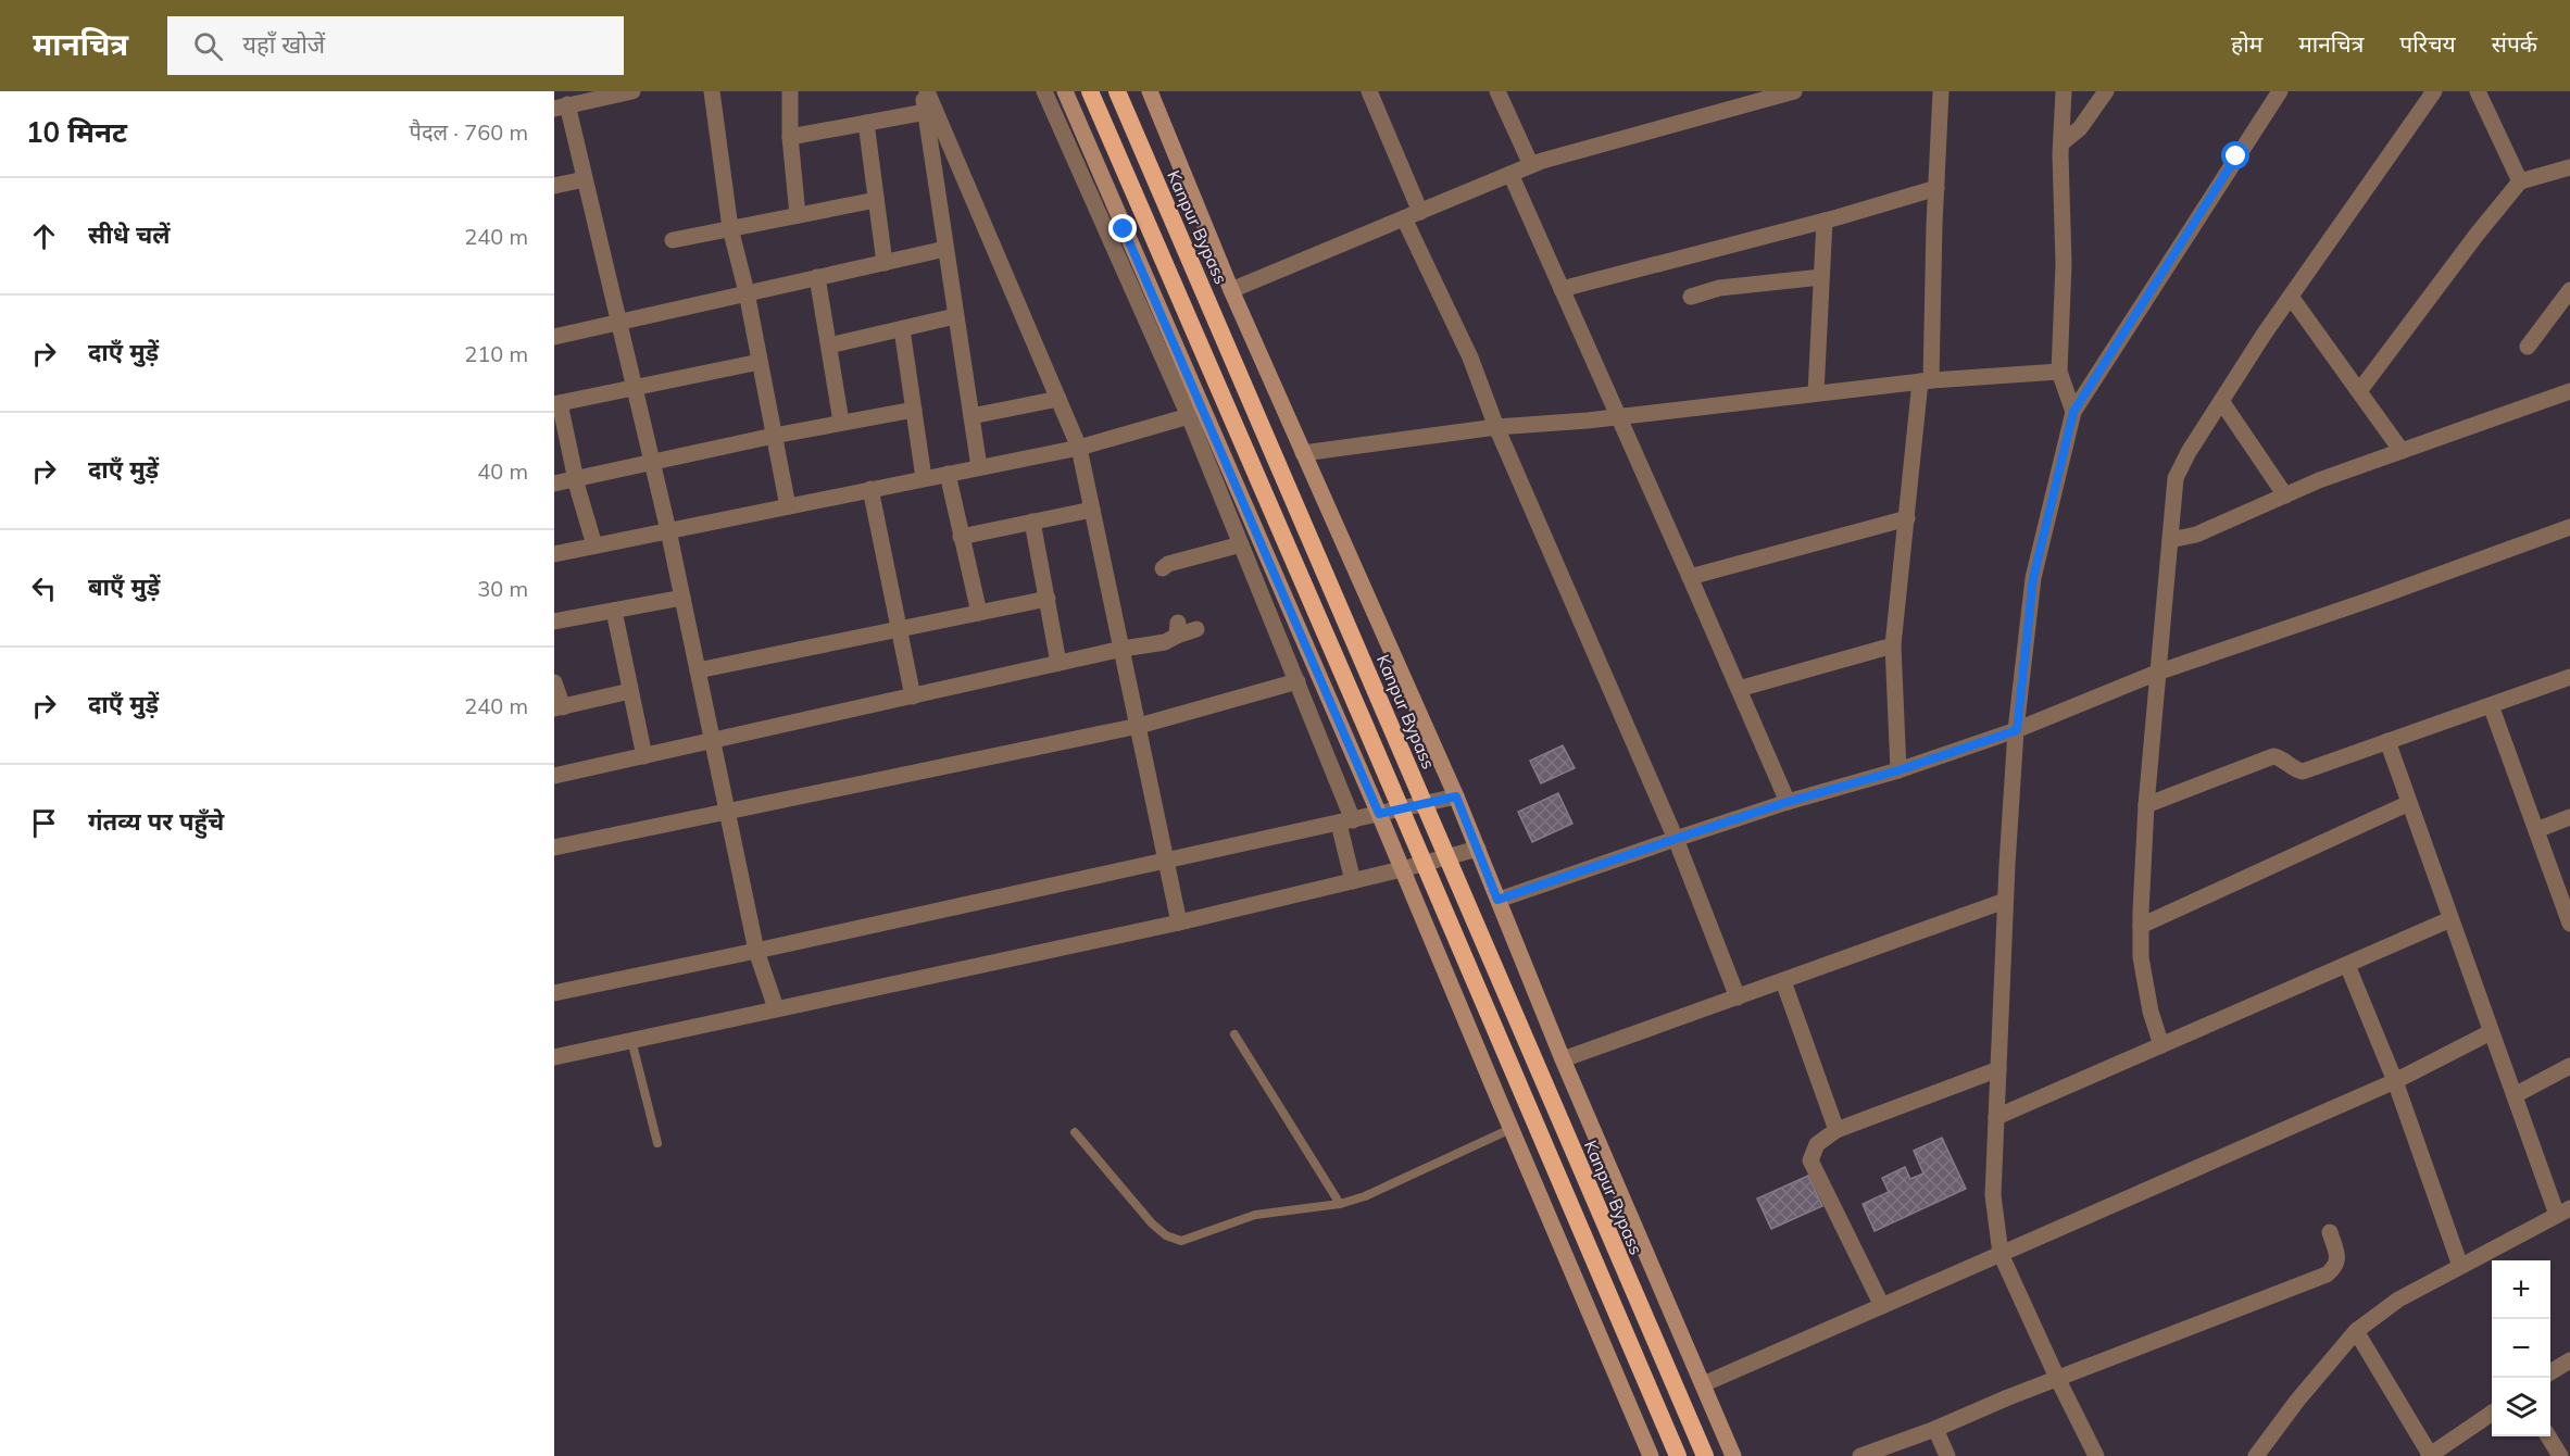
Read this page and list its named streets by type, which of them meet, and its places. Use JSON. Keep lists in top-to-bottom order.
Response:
{
  "streets": {
    "highway": ["Kanpur Bypass"]
  },
  "page": {
    "header": "मानचित्र",
    "search": "यहाँ खोजें",
    "nav": [
      "होम",
      "मानचित्र",
      "परिचय",
      "संपर्क"
    ],
    "heading": ["10 मिनट", "पैदल · 760 m"],
    "list": [
      ["सीधे चलें", "240 m"],
      ["दाएँ मुड़ें", "210 m"],
      ["दाएँ मुड़ें", "40 m"],
      ["बाएँ मुड़ें", "30 m"],
      ["दाएँ मुड़ें", "240 m"],
      "गंतव्य पर पहुँचे"
    ],
    "map_buttons": ["+", "−"]
  }
}
